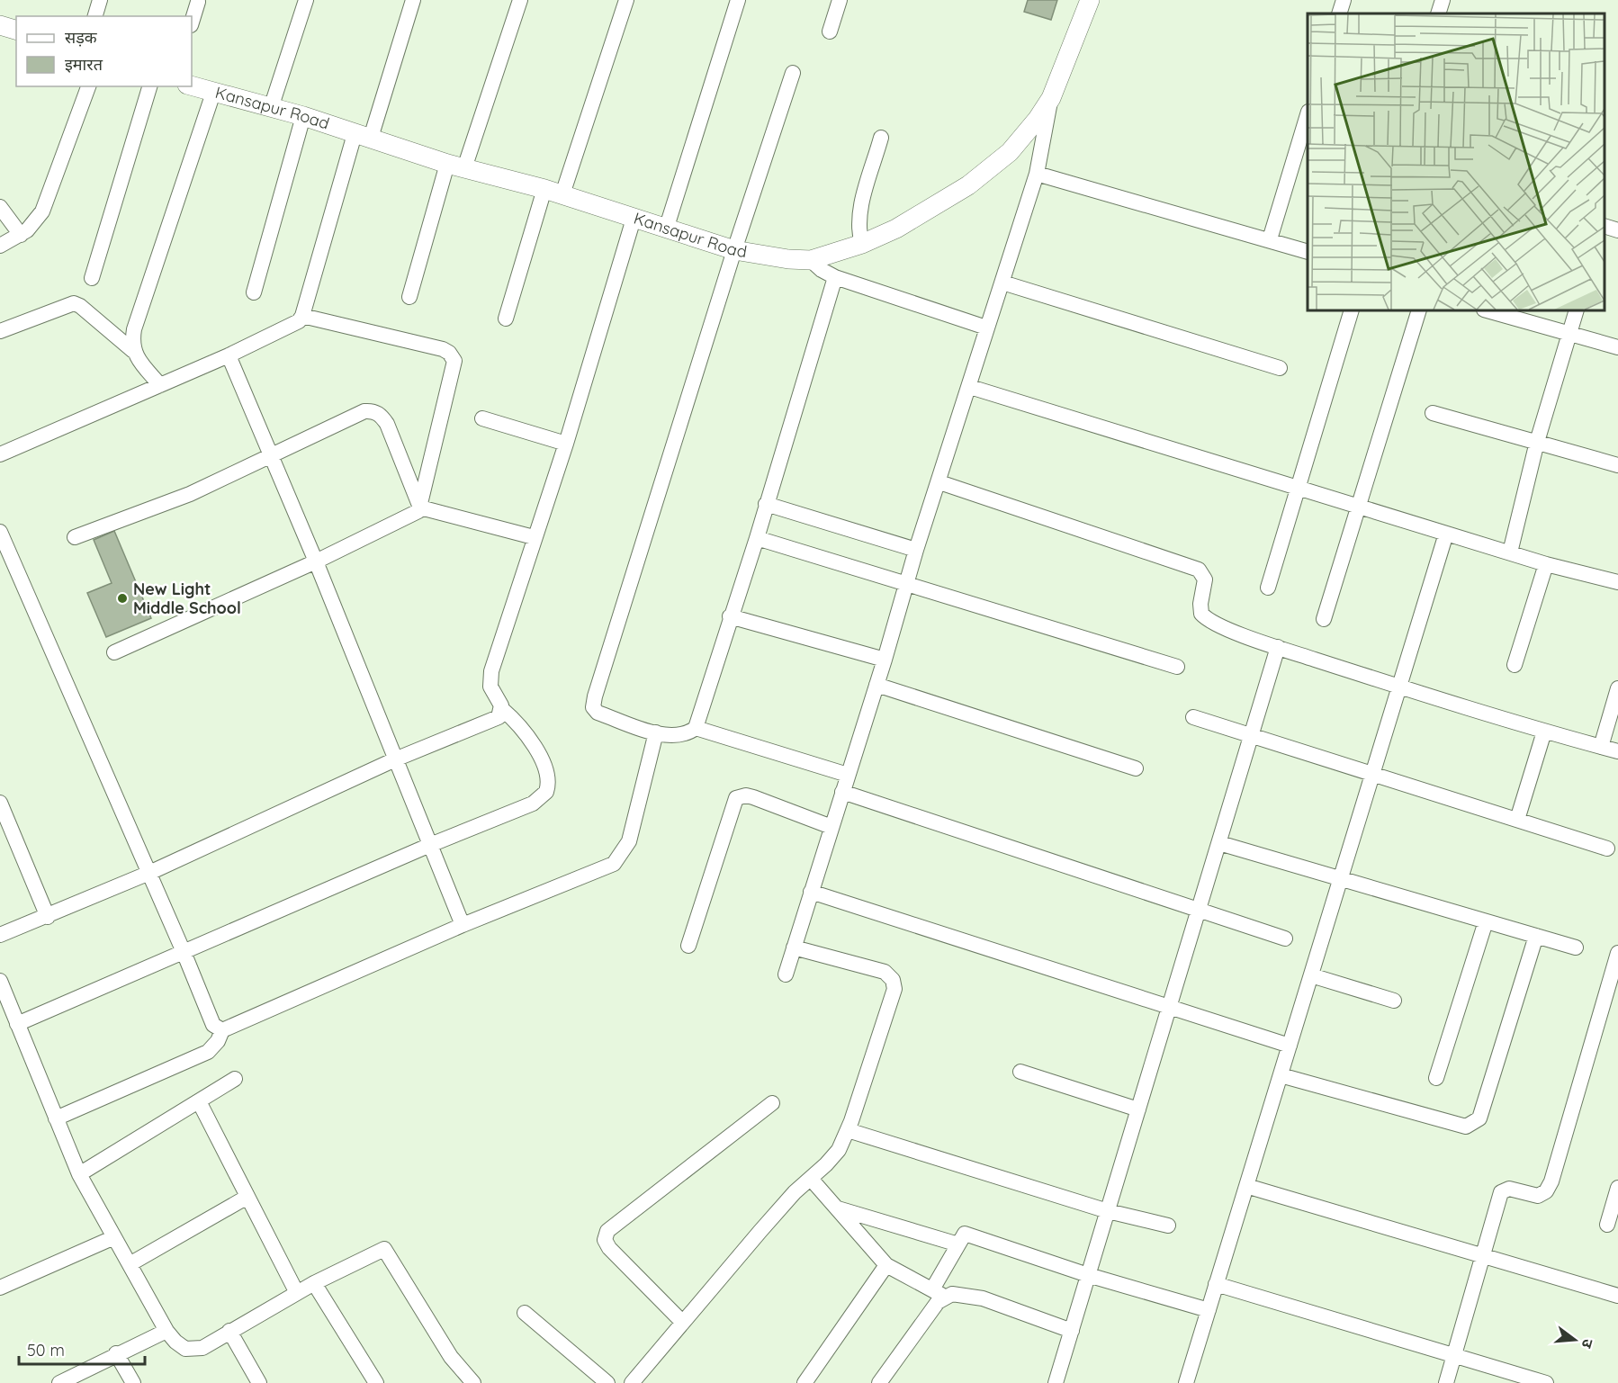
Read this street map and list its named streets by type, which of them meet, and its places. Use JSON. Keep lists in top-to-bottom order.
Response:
{
  "streets": {
    "street": ["Kansapur Road"]
  },
  "places": ["New Light Middle School"],
  "legend": ["सड़क", "इमारत"],
  "scale_bar": "50 m",
  "north": "right"
}
